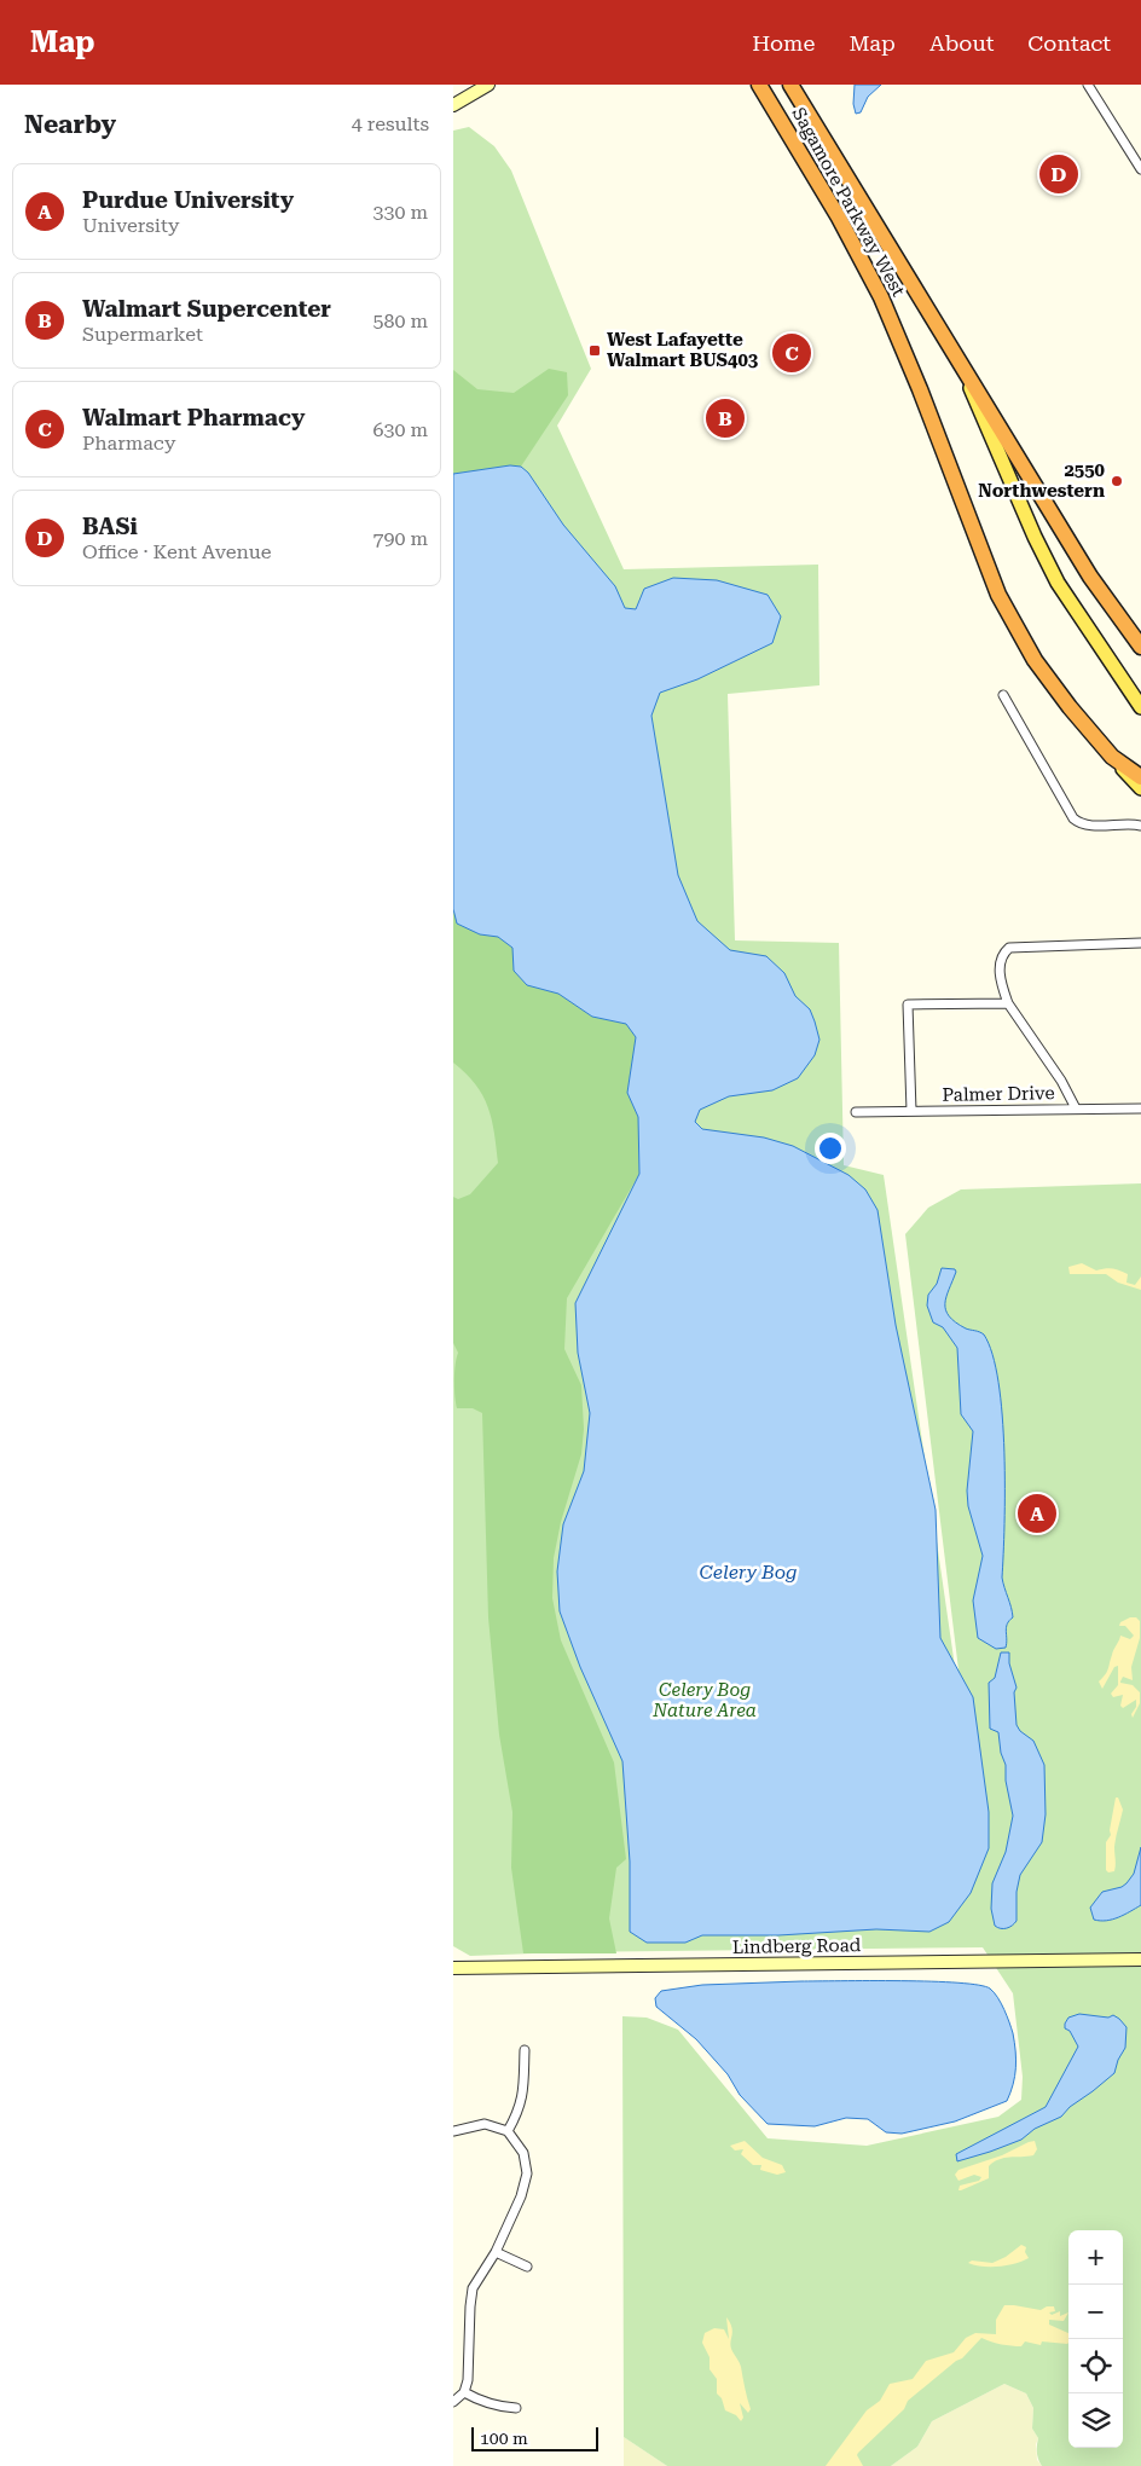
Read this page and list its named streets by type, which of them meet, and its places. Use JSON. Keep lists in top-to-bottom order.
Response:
{
  "streets": {
    "highway": ["Sagamore Parkway West"],
    "main road": ["Lindberg Road"],
    "street": ["Palmer Drive"]
  },
  "water": ["Celery Bog"],
  "parks": ["Celery Bog Nature Area"],
  "places": {
    "transit": ["West Lafayette Walmart BUS403"],
    "other": ["2550 Northwestern"]
  },
  "scale_bar": "100 m",
  "page": {
    "header": "Map",
    "nav": [
      "Home",
      "Map",
      "About",
      "Contact"
    ],
    "heading": ["Nearby", "4 results"],
    "pins": [
      "D",
      "C",
      "B",
      "A"
    ],
    "list": [
      {
        "mark": "A",
        "name": "Purdue University",
        "note": "University",
        "value": "330 m"
      },
      {
        "mark": "B",
        "name": "Walmart Supercenter",
        "note": "Supermarket",
        "value": "580 m"
      },
      {
        "mark": "C",
        "name": "Walmart Pharmacy",
        "note": "Pharmacy",
        "value": "630 m"
      },
      {
        "mark": "D",
        "name": "BASi",
        "note": "Office · Kent Avenue",
        "value": "790 m"
      }
    ],
    "map_buttons": ["+", "−"],
    "scale": "100 m"
  }
}
